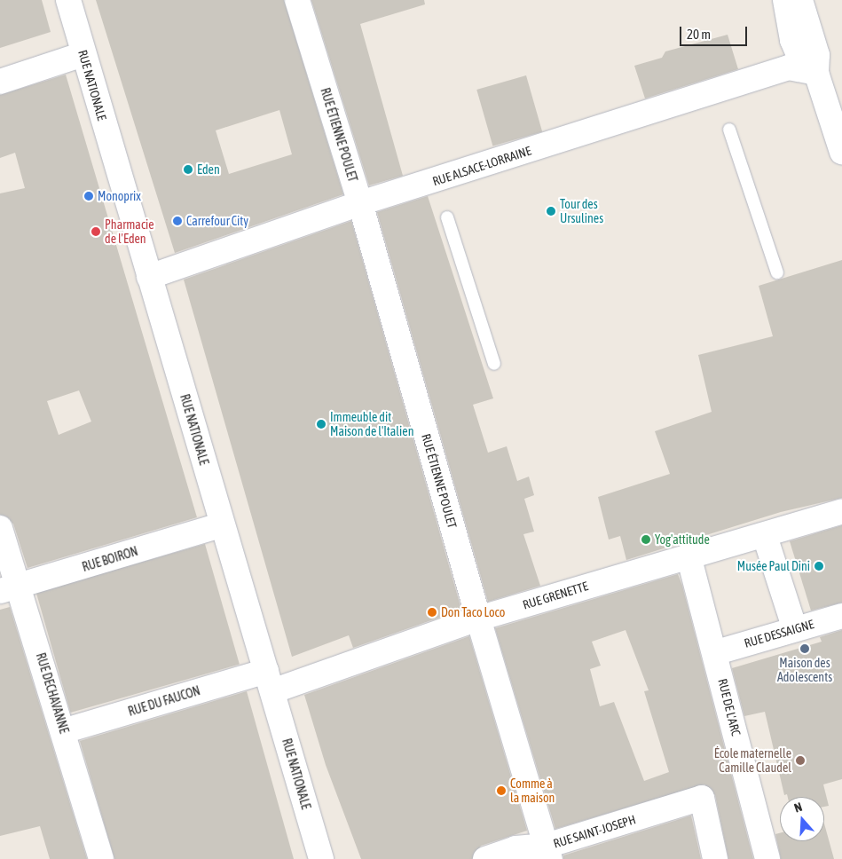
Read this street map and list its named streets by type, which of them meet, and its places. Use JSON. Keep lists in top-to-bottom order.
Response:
{
  "streets": {
    "street": [
      "RUE NATIONALE",
      "RUE ÉTIENNE POULET",
      "RUE ALSACE-LORRAINE",
      "RUE BOIRON",
      "RUE GRENETTE",
      "RUE DESSAIGNE",
      "RUE DECHAVANNE",
      "RUE DU FAUCON",
      "RUE DE L'ARC",
      "RUE SAINT-JOSEPH"
    ]
  },
  "crossings": [
    ["RUE NATIONALE", "RUE ALSACE-LORRAINE"],
    ["RUE NATIONALE", "RUE BOIRON"],
    ["RUE NATIONALE", "RUE GRENETTE"],
    ["RUE NATIONALE", "RUE DU FAUCON"],
    ["RUE ÉTIENNE POULET", "RUE ALSACE-LORRAINE"],
    ["RUE ÉTIENNE POULET", "RUE GRENETTE"],
    ["RUE ÉTIENNE POULET", "RUE SAINT-JOSEPH"],
    ["RUE BOIRON", "RUE DECHAVANNE"],
    ["RUE GRENETTE", "RUE DU FAUCON"],
    ["RUE GRENETTE", "RUE DE L'ARC"],
    ["RUE DESSAIGNE", "RUE DE L'ARC"],
    ["RUE DECHAVANNE", "RUE DU FAUCON"]
  ],
  "places": [
    "Eden",
    "Monoprix",
    "Tour des Ursulines",
    "Carrefour City",
    "Pharmacie de l'Eden",
    "Immeuble dit Maison de l'Italien",
    "Yog'attitude",
    "Musée Paul Dini",
    "Don Taco Loco",
    "Maison des Adolescents",
    "École maternelle Camille Claudel",
    "Comme à la maison"
  ],
  "scale_bar": "20 m",
  "north": "top"
}
